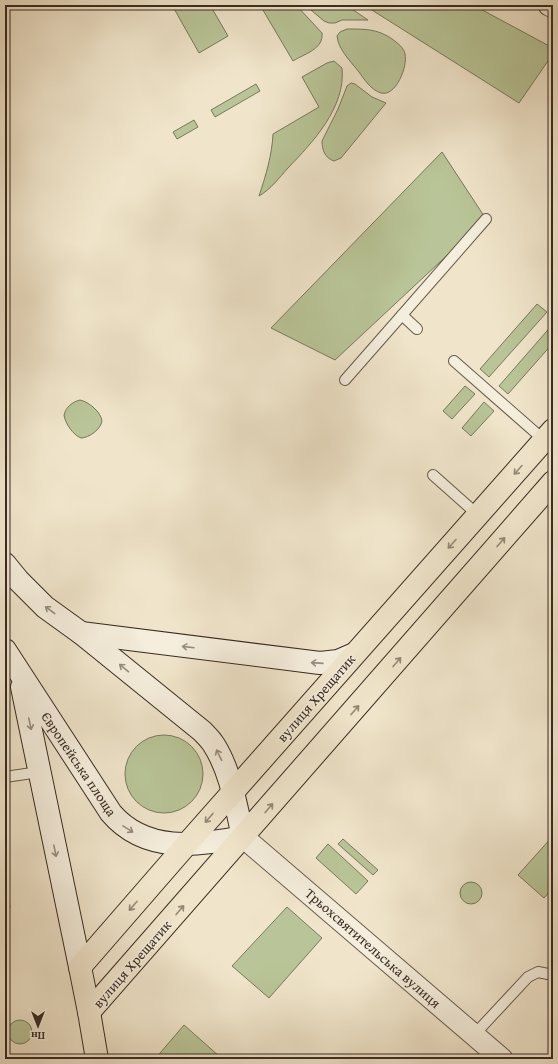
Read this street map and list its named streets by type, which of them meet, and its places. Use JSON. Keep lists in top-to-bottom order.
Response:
{
  "streets": {
    "main road": ["вулиця Хрещатик", "Європейська площа"],
    "street": ["Трьохсвятительська вулиця"]
  },
  "crossings": [
    ["вулиця Хрещатик", "Європейська площа"],
    ["вулиця Хрещатик", "Трьохсвятительська вулиця"],
    ["Європейська площа", "Трьохсвятительська вулиця"]
  ],
  "north": "bottom"
}
